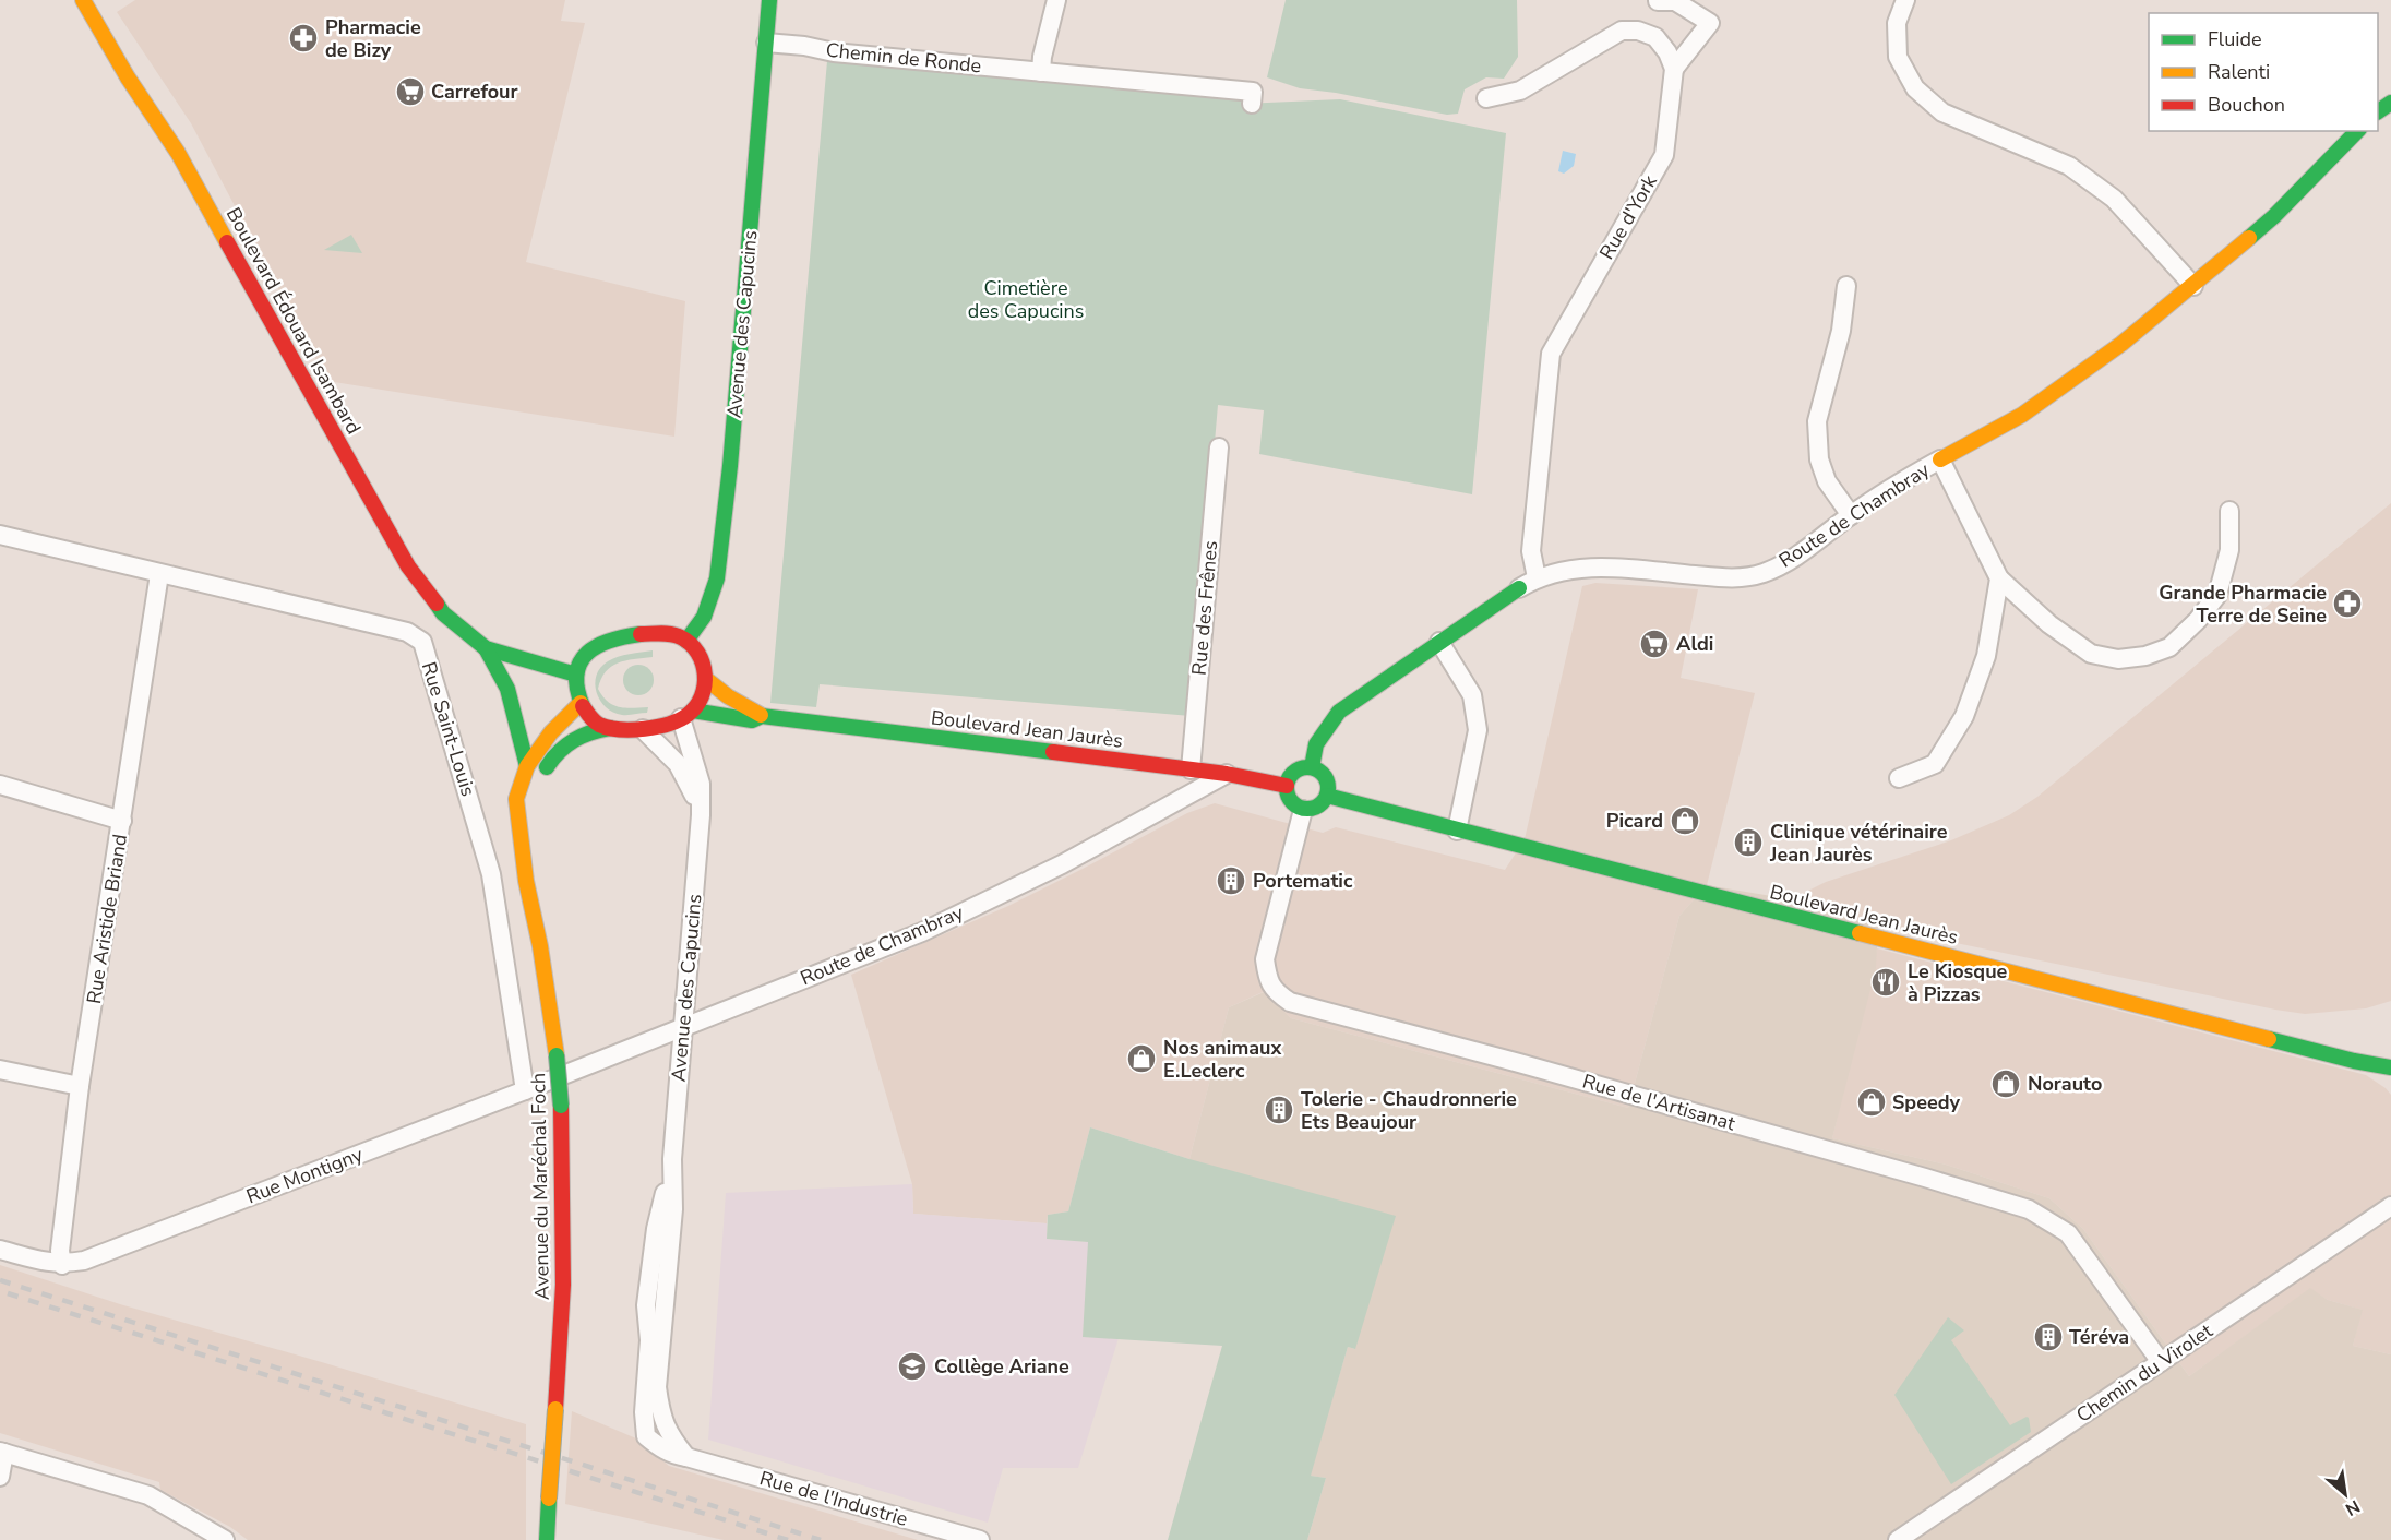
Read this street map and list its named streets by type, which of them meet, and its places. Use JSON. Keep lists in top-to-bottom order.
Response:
{
  "streets": {
    "main road": [
      "Boulevard Édouard Isambard",
      "Avenue des Capucins",
      "Route de Chambray",
      "Boulevard Jean Jaurès",
      "Avenue du Maréchal Foch"
    ],
    "street": [
      "Chemin de Ronde",
      "Rue d'York",
      "Rue des Frênes",
      "Rue Saint-Louis",
      "Rue Aristide Briand",
      "Rue de l'Artisanat",
      "Rue Montigny",
      "Chemin du Virolet",
      "Rue de l'Industrie"
    ]
  },
  "crossings": [
    ["Chemin de Ronde", "Avenue des Capucins"],
    ["Rue d'York", "Route de Chambray"],
    ["Boulevard Édouard Isambard", "Avenue des Capucins"],
    ["Boulevard Édouard Isambard", "Boulevard Jean Jaurès"],
    ["Boulevard Édouard Isambard", "Avenue du Maréchal Foch"],
    ["Avenue des Capucins", "Route de Chambray"],
    ["Avenue des Capucins", "Boulevard Jean Jaurès"],
    ["Avenue des Capucins", "Avenue du Maréchal Foch"],
    ["Avenue des Capucins", "Rue de l'Industrie"],
    ["Route de Chambray", "Rue Saint-Louis"],
    ["Route de Chambray", "Boulevard Jean Jaurès"],
    ["Route de Chambray", "Rue de l'Artisanat"],
    ["Route de Chambray", "Rue Montigny"],
    ["Rue des Frênes", "Boulevard Jean Jaurès"],
    ["Rue Saint-Louis", "Rue Aristide Briand"],
    ["Rue Saint-Louis", "Rue Montigny"],
    ["Boulevard Jean Jaurès", "Rue de l'Artisanat"],
    ["Boulevard Jean Jaurès", "Avenue du Maréchal Foch"],
    ["Rue Aristide Briand", "Rue Montigny"],
    ["Rue de l'Artisanat", "Chemin du Virolet"]
  ],
  "parks": ["Cimetière des Capucins"],
  "places": {
    "pharmacy": ["Pharmacie de Bizy", "Grande Pharmacie Terre de Seine"],
    "supermarket": ["Carrefour", "Aldi"],
    "shop": [
      "Picard",
      "Nos animaux E.Leclerc",
      "Norauto",
      "Speedy"
    ],
    "building": [
      "Clinique vétérinaire Jean Jaurès",
      "Portematic",
      "Tolerie - Chaudronnerie Ets Beaujour",
      "Téréva"
    ],
    "restaurant": ["Le Kiosque à Pizzas"],
    "school or university": ["Collège Ariane"]
  },
  "legend": ["Fluide", "Ralenti", "Bouchon"],
  "north": "bottom right"
}
